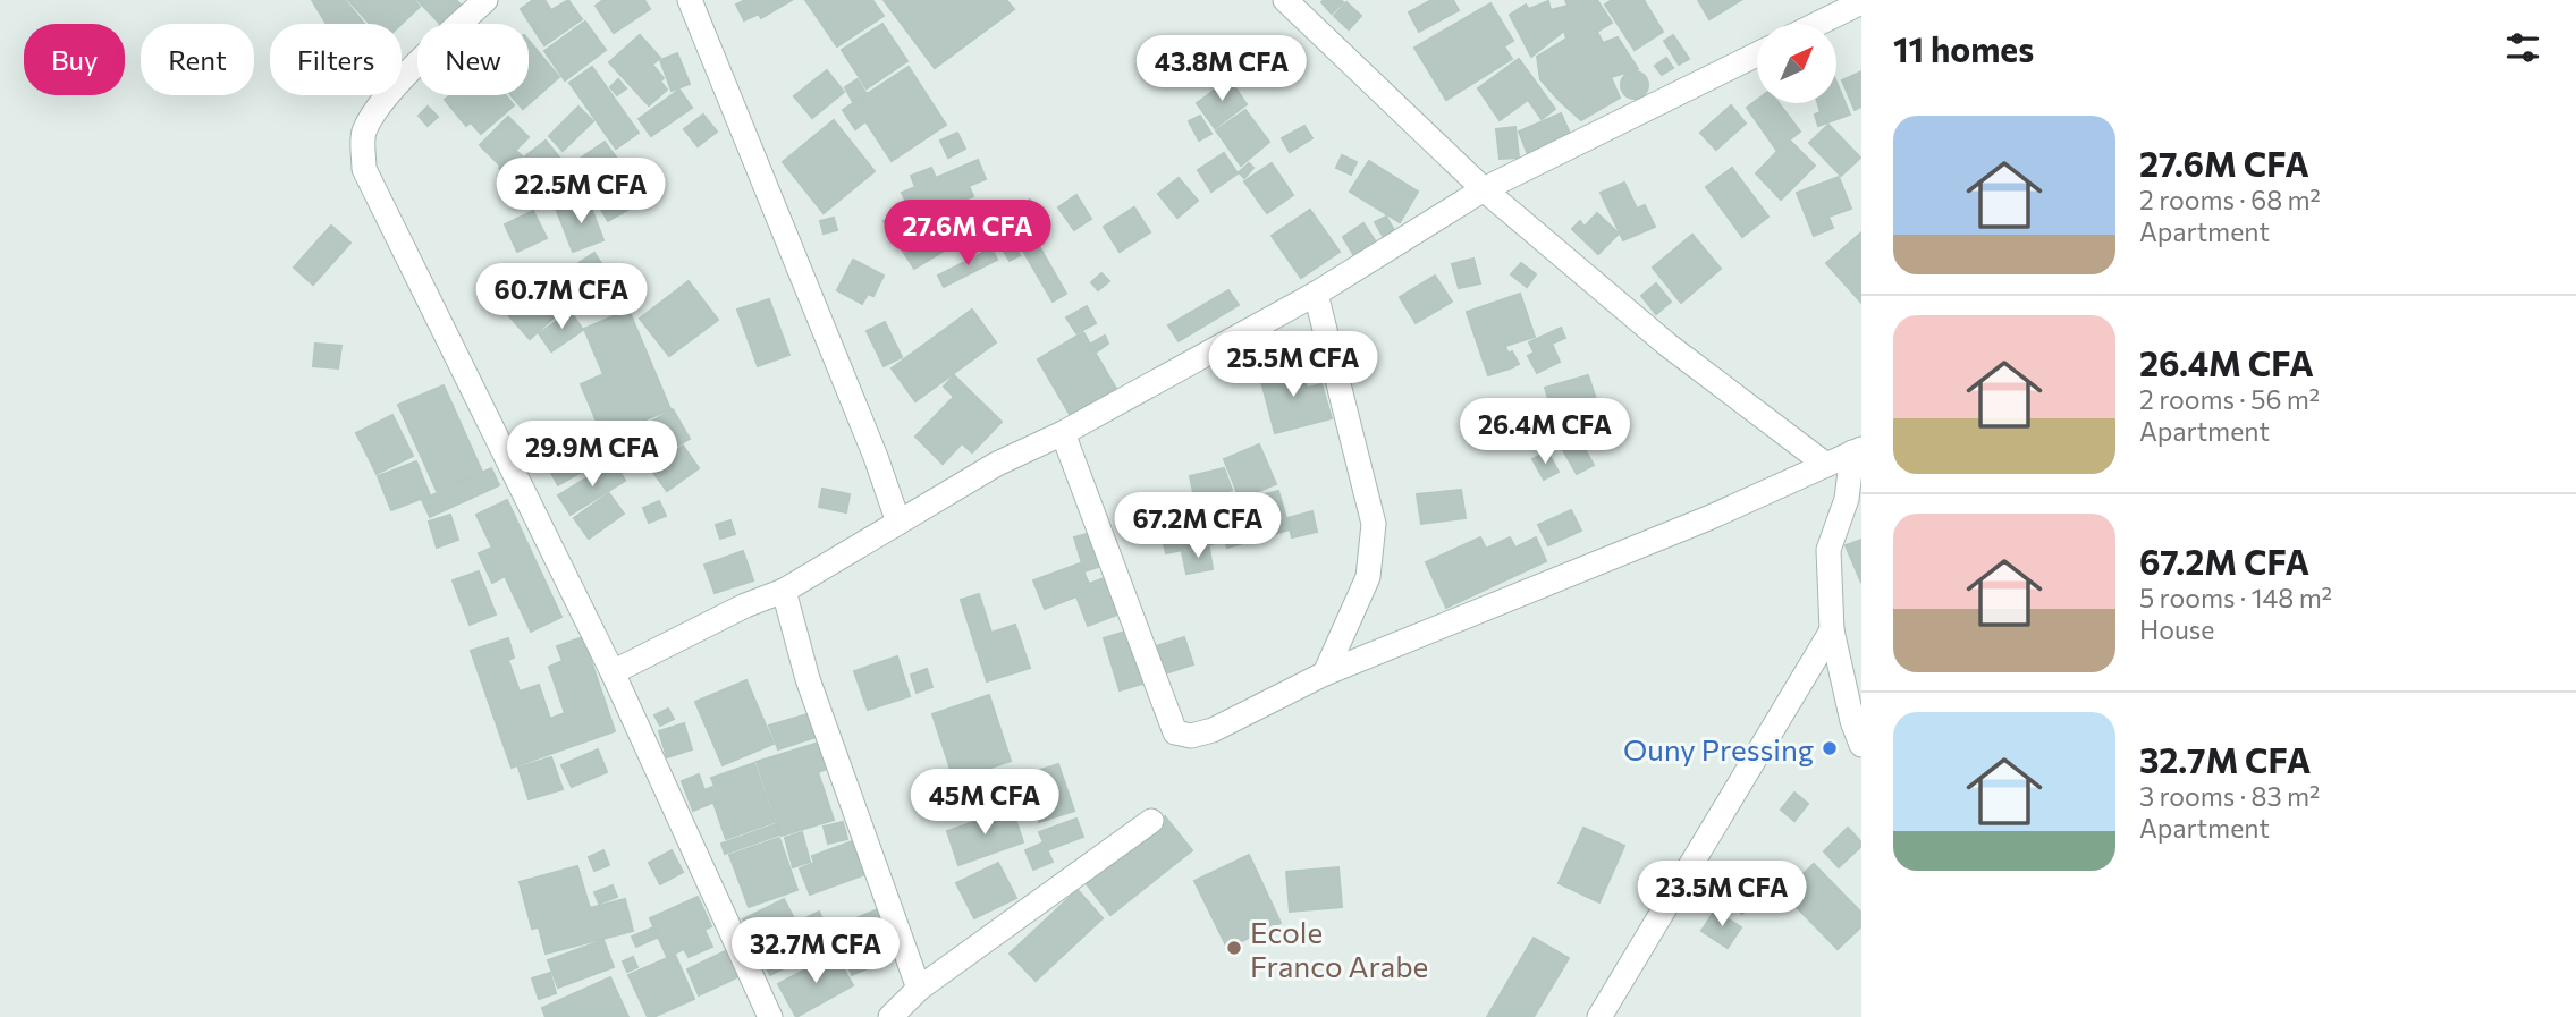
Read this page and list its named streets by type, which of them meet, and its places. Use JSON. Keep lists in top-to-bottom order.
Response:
{
  "places": ["Ouny Pressing", "Ecole Franco Arabe"],
  "north": "top right",
  "page": {
    "heading": "11 homes",
    "chip": [
      "Buy",
      "Rent",
      "Filters",
      "New"
    ],
    "price": [
      "43.8M CFA",
      "22.5M CFA",
      "27.6M CFA",
      "60.7M CFA",
      "25.5M CFA",
      "26.4M CFA",
      "29.9M CFA",
      "67.2M CFA",
      "45M CFA",
      "23.5M CFA",
      "32.7M CFA"
    ],
    "list": [
      {
        "name": "27.6M CFA",
        "note": "2 rooms · 68 m² · Apartment"
      },
      {
        "name": "26.4M CFA",
        "note": "2 rooms · 56 m² · Apartment"
      },
      {
        "name": "67.2M CFA",
        "note": "5 rooms · 148 m² · House"
      },
      {
        "name": "32.7M CFA",
        "note": "3 rooms · 83 m² · Apartment"
      }
    ]
  }
}
